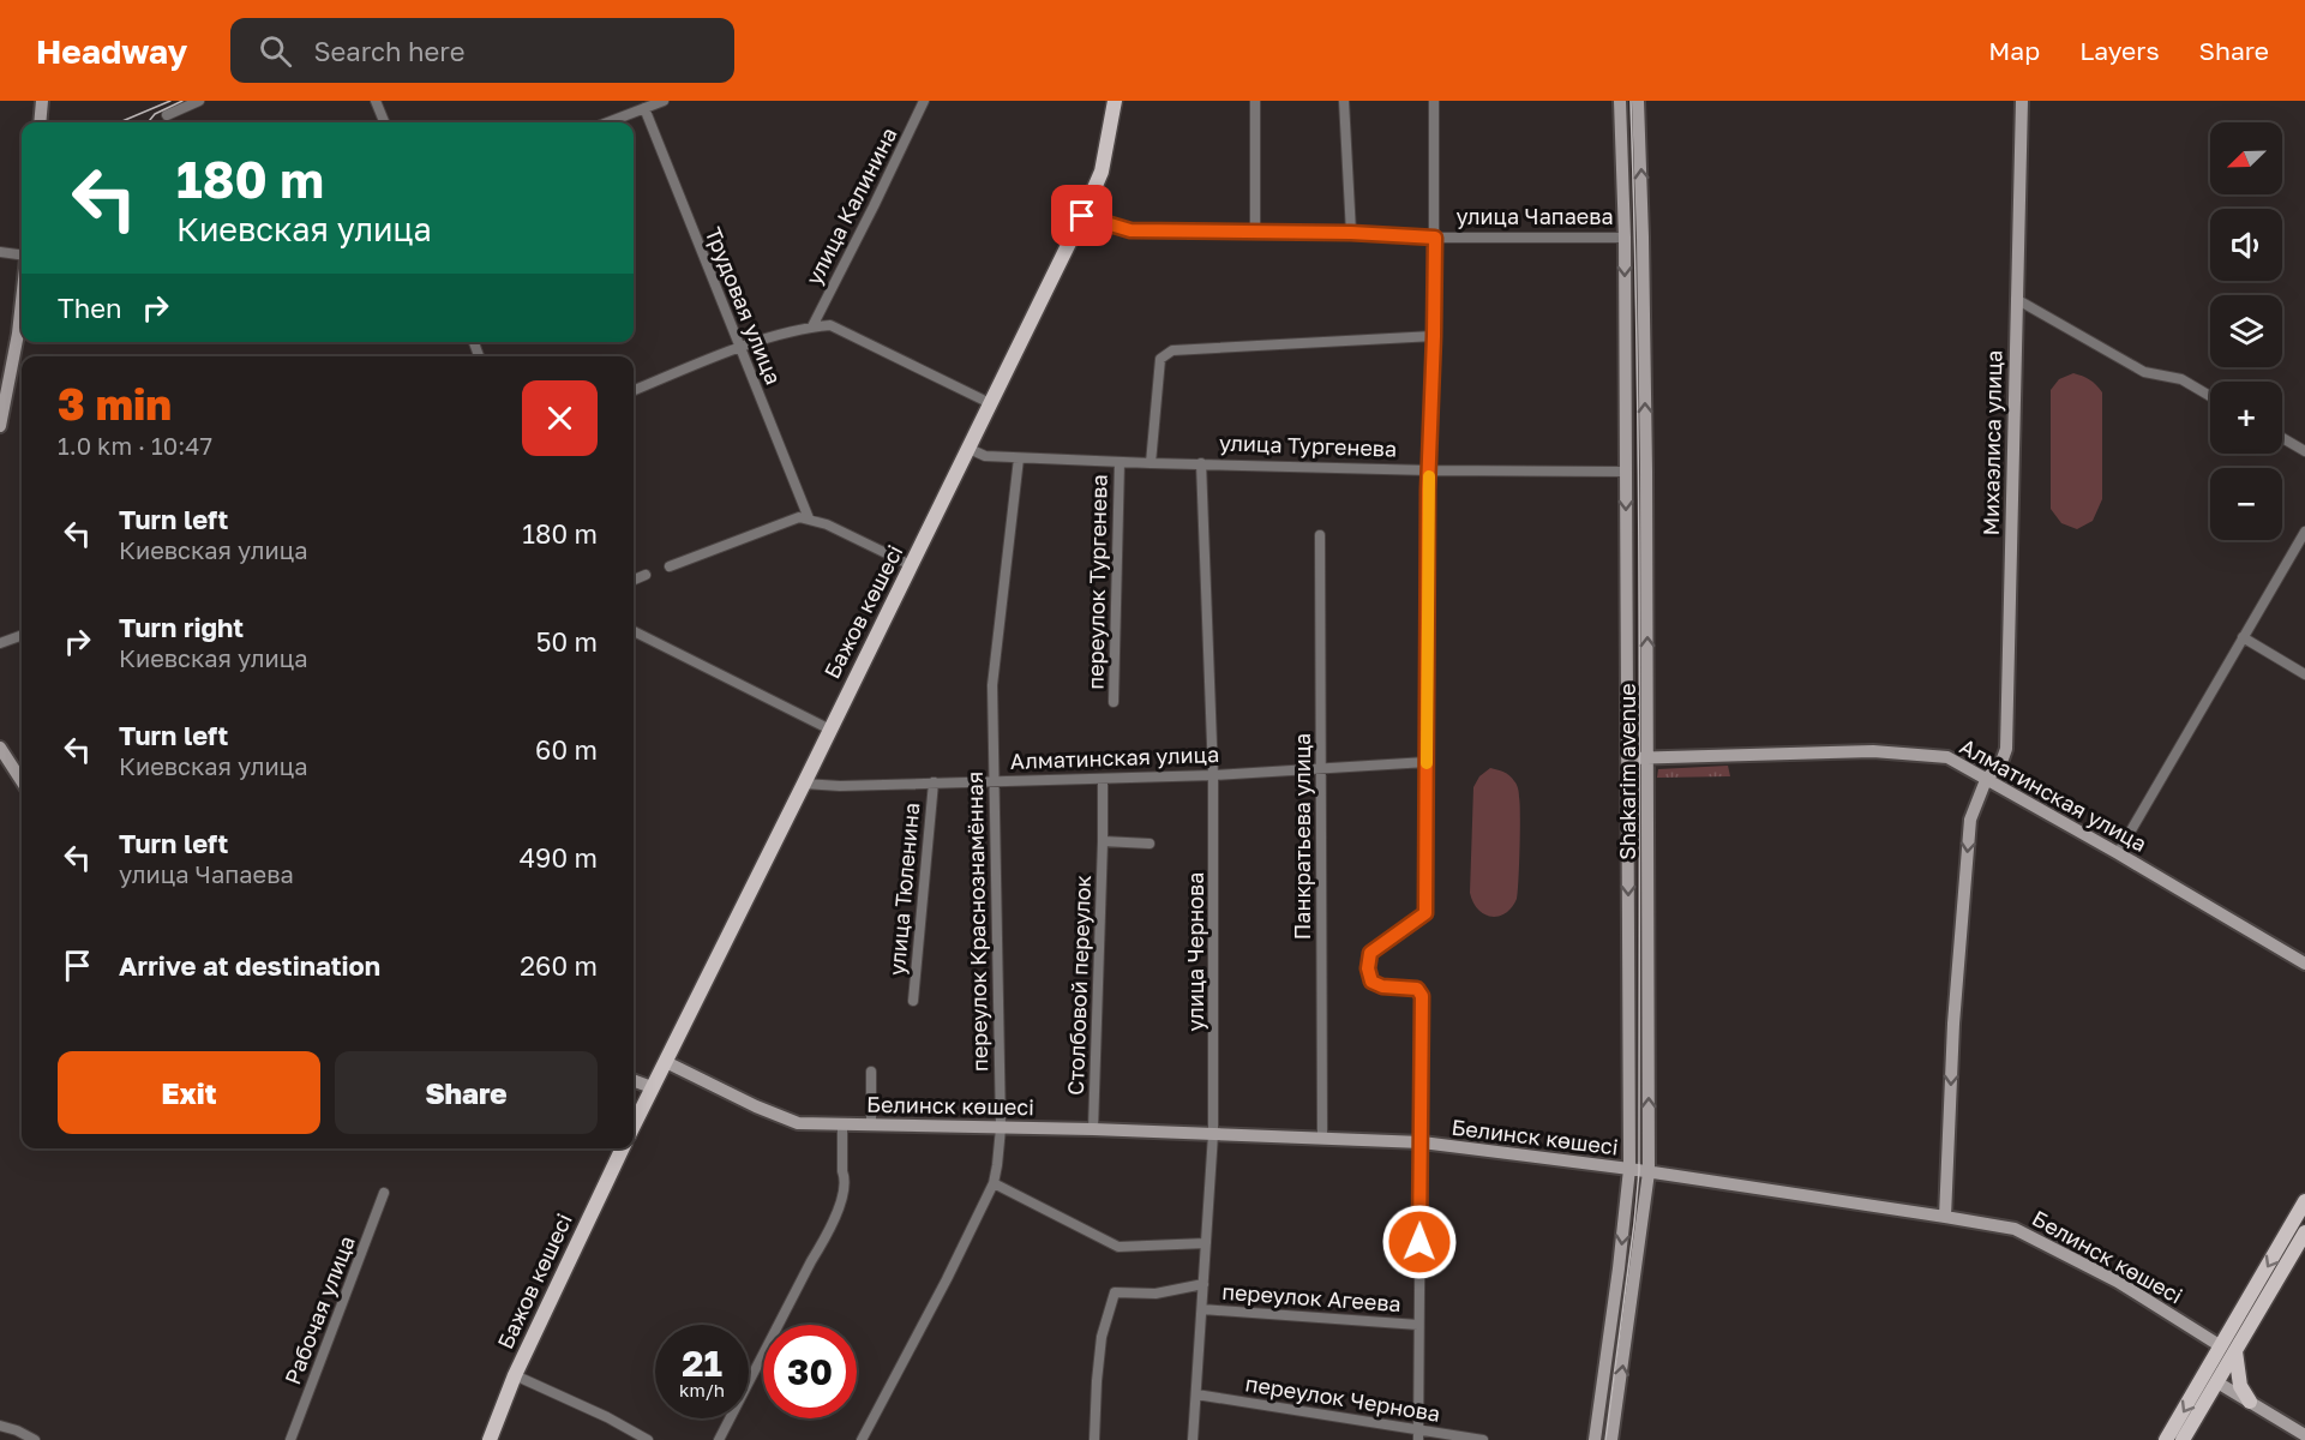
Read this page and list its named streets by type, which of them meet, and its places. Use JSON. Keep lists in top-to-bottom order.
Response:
{
  "streets": {
    "main road": [
      "улица Чапаева",
      "Михаэлиса улица",
      "улица Тургенева",
      "Бажов көшесі",
      "Алматинская улица",
      "Shakarim avenue",
      "Белинск көшесі"
    ],
    "street": [
      "улица Калинина",
      "Трудовая улица",
      "переулок Тургенева",
      "Панкратьева улица",
      "улица Тюленина",
      "переулок Краснознамённая",
      "улица Чернова",
      "Столбовой переулок",
      "переулок Агеева",
      "Рабочая улица",
      "переулок Чернова"
    ]
  },
  "crossings": [
    ["улица Чапаева", "Бажов көшесі"],
    ["улица Чапаева", "Shakarim avenue"],
    ["Михаэлиса улица", "Алматинская улица"],
    ["Михаэлиса улица", "Белинск көшесі"],
    ["улица Тургенева", "переулок Тургенева"],
    ["улица Тургенева", "Бажов көшесі"],
    ["улица Тургенева", "Shakarim avenue"],
    ["улица Тургенева", "переулок Краснознамённая"],
    ["улица Тургенева", "улица Чернова"],
    ["Бажов көшесі", "Алматинская улица"],
    ["Бажов көшесі", "Белинск көшесі"],
    ["Алматинская улица", "Shakarim avenue"],
    ["Алматинская улица", "Панкратьева улица"],
    ["Алматинская улица", "улица Тюленина"],
    ["Алматинская улица", "переулок Краснознамённая"],
    ["Алматинская улица", "улица Чернова"],
    ["Алматинская улица", "Столбовой переулок"],
    ["Shakarim avenue", "Белинск көшесі"],
    ["Панкратьева улица", "Белинск көшесі"],
    ["переулок Краснознамённая", "Белинск көшесі"],
    ["улица Чернова", "Белинск көшесі"],
    ["улица Чернова", "переулок Агеева"],
    ["улица Чернова", "переулок Чернова"],
    ["Столбовой переулок", "Белинск көшесі"]
  ],
  "one_way": ["Михаэлиса улица"],
  "north": "bottom left",
  "page": {
    "header": "Headway",
    "search": "Search here",
    "nav": ["Map", "Layers", "Share"],
    "map_buttons": ["+", "−"],
    "turn": ["180 m", "Киевская улица"],
    "then": "Then",
    "heading": ["3 min", "1.0 km · 10:47"],
    "list": [
      {
        "name": "Turn left",
        "note": "Киевская улица",
        "value": "180 m"
      },
      {
        "name": "Turn right",
        "note": "Киевская улица",
        "value": "50 m"
      },
      {
        "name": "Turn left",
        "note": "Киевская улица",
        "value": "60 m"
      },
      {
        "name": "Turn left",
        "note": "улица Чапаева",
        "value": "490 m"
      },
      {
        "name": "Arrive at destination",
        "value": "260 m"
      }
    ],
    "buttons": ["Exit", "Share"],
    "speed": "21 km/h",
    "limit": "30"
  }
}
